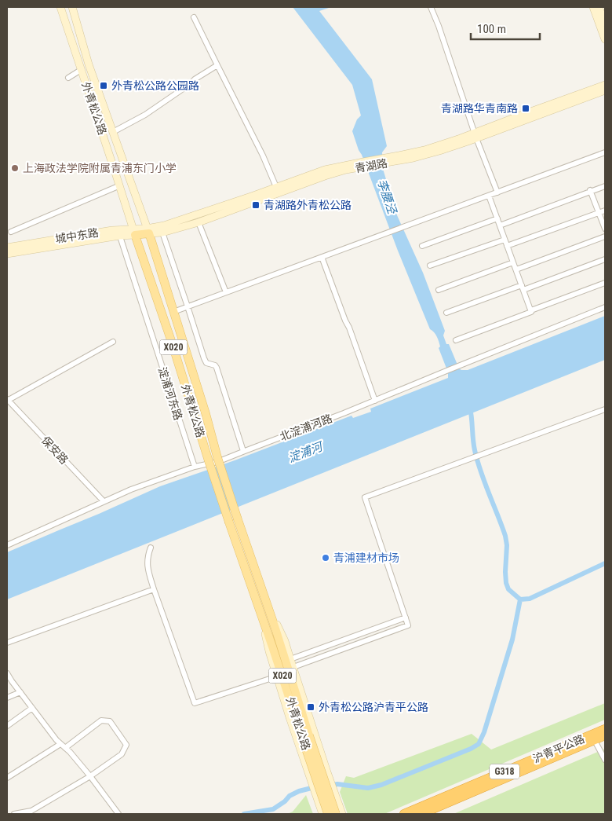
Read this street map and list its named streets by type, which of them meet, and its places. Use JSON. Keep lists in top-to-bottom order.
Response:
{
  "streets": {
    "highway": ["沪青平公路", "G318"],
    "main road": [
      "外青松公路",
      "青湖路",
      "城中东路",
      "X020"
    ],
    "street": ["淀浦河东路", "北淀浦河路", "保安路"]
  },
  "crossings": [
    ["外青松公路", "青湖路"],
    ["外青松公路", "城中东路"],
    ["青湖路", "城中东路"],
    ["城中东路", "淀浦河东路"],
    ["淀浦河东路", "北淀浦河路"],
    ["北淀浦河路", "保安路"]
  ],
  "water": ["李腰泾", "淀浦河"],
  "places": {
    "transit": [
      "外青松公路公园路",
      "青湖路华青南路",
      "青湖路外青松公路",
      "外青松公路沪青平公路"
    ],
    "other": ["上海政法学院附属青浦东门小学", "青浦建材市场"]
  },
  "scale_bar": "100 m"
}
